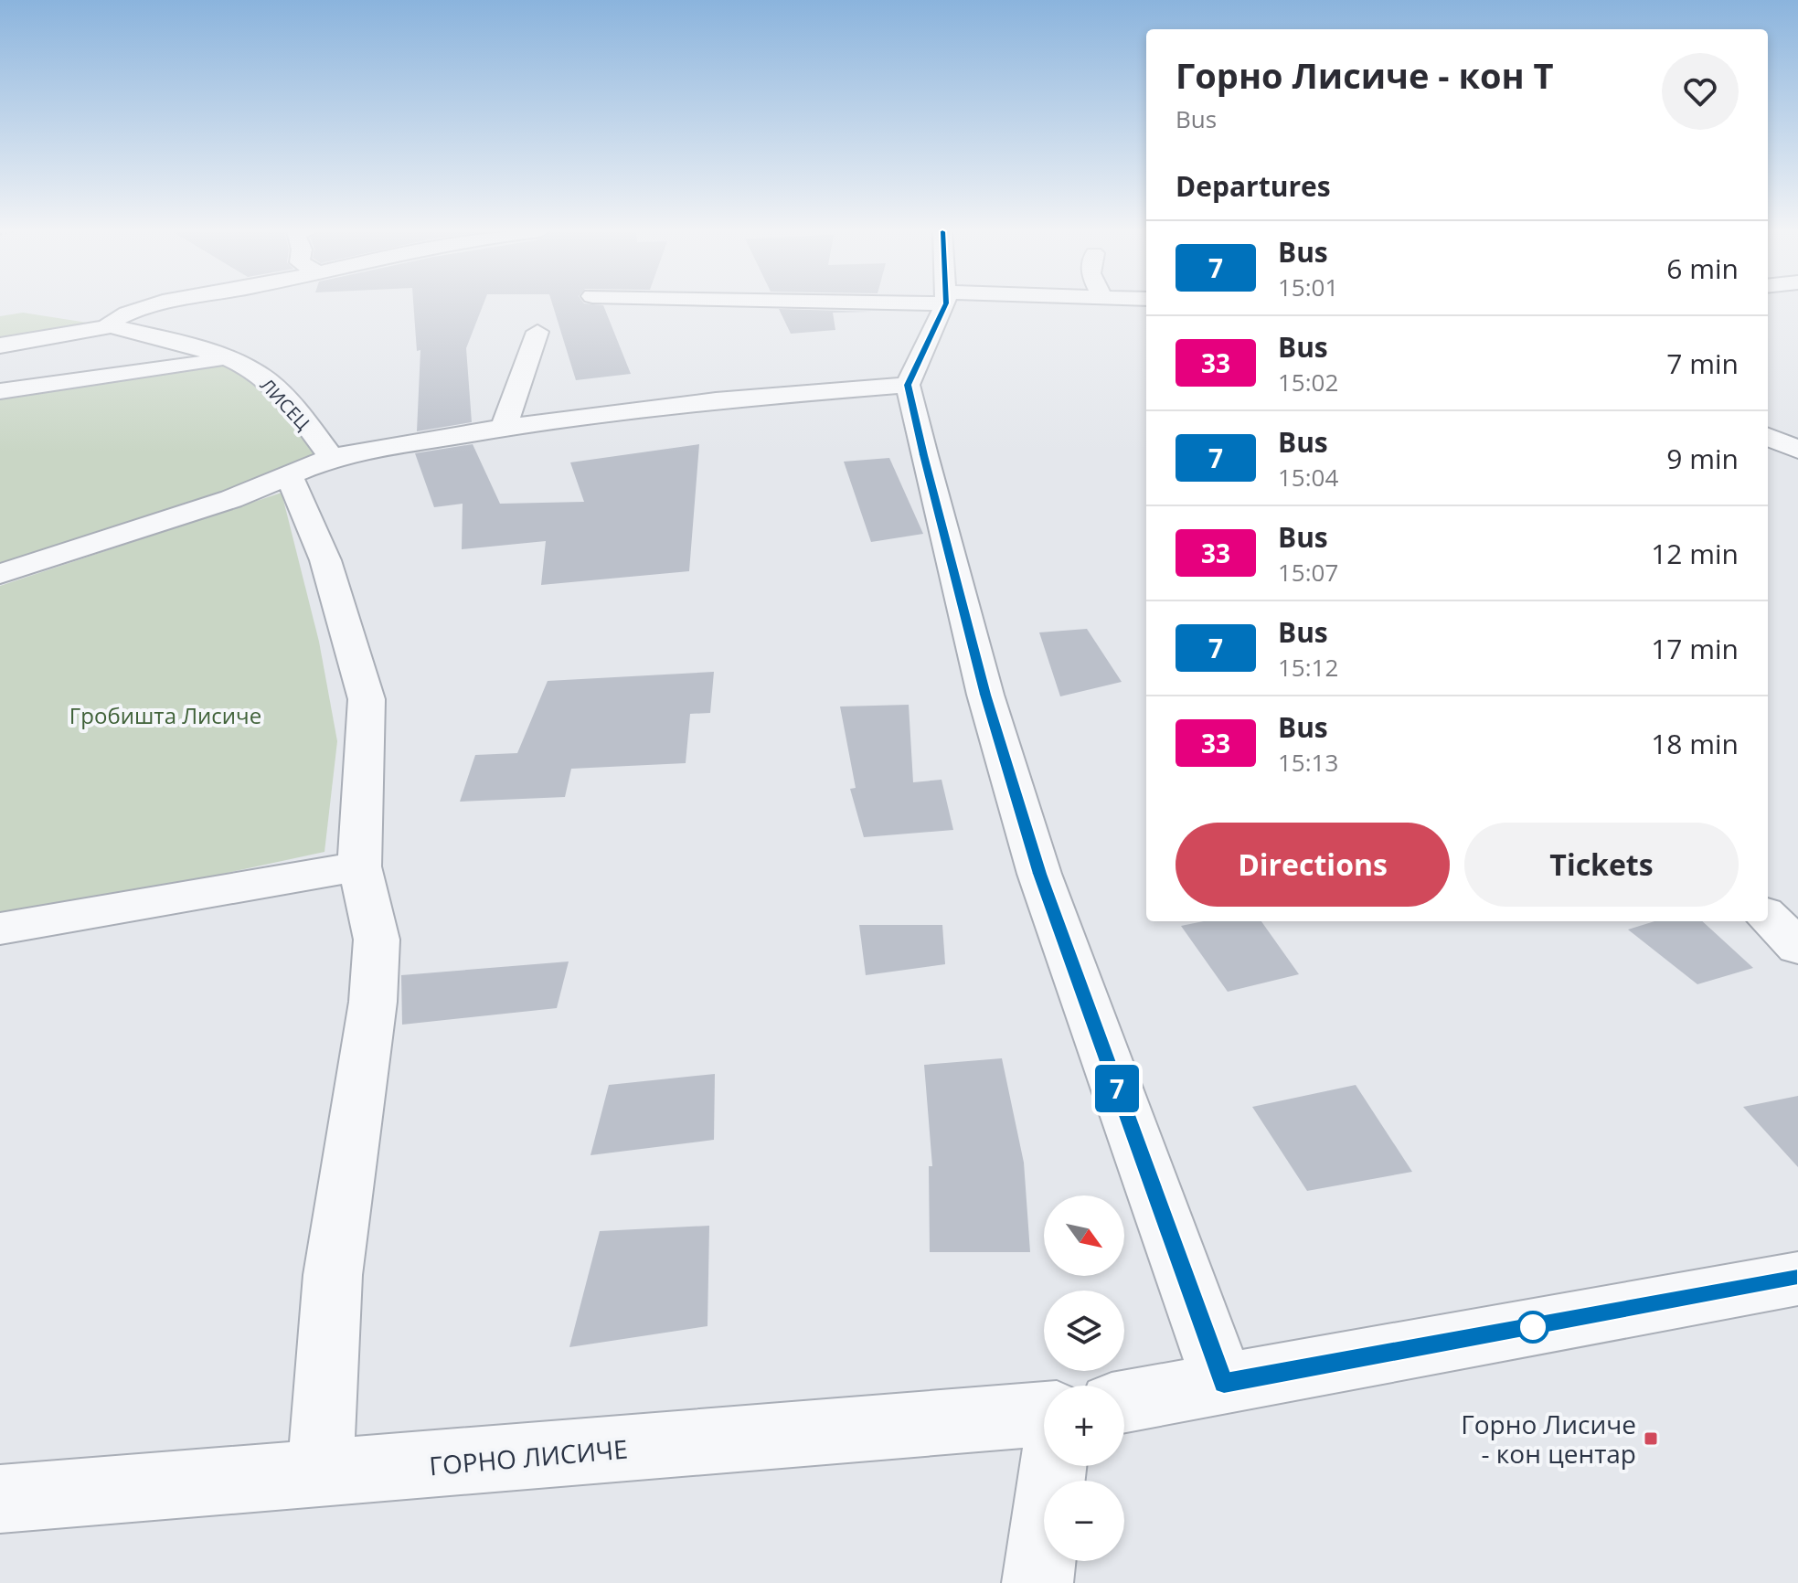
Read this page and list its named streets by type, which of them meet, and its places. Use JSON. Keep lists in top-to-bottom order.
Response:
{
  "streets": {
    "street": ["ЛИСЕЦ", "ГОРНО ЛИСИЧЕ"]
  },
  "parks": ["Гробишта Лисиче"],
  "places": {
    "transit": ["Горно Лисиче - кон центар"]
  },
  "lines": ["bus line 7"],
  "north": "bottom right",
  "page": {
    "on_map": "7",
    "heading": [
      ["Горно Лисиче - кон Т", "Bus"],
      "Departures"
    ],
    "list": [
      {
        "mark": "7",
        "name": "Bus",
        "note": "15:01",
        "value": "6 min"
      },
      {
        "mark": "33",
        "name": "Bus",
        "note": "15:02",
        "value": "7 min"
      },
      {
        "mark": "7",
        "name": "Bus",
        "note": "15:04",
        "value": "9 min"
      },
      {
        "mark": "33",
        "name": "Bus",
        "note": "15:07",
        "value": "12 min"
      },
      {
        "mark": "7",
        "name": "Bus",
        "note": "15:12",
        "value": "17 min"
      },
      {
        "mark": "33",
        "name": "Bus",
        "note": "15:13",
        "value": "18 min"
      }
    ],
    "buttons": ["Directions", "Tickets"],
    "map_buttons": ["+", "−"]
  }
}
